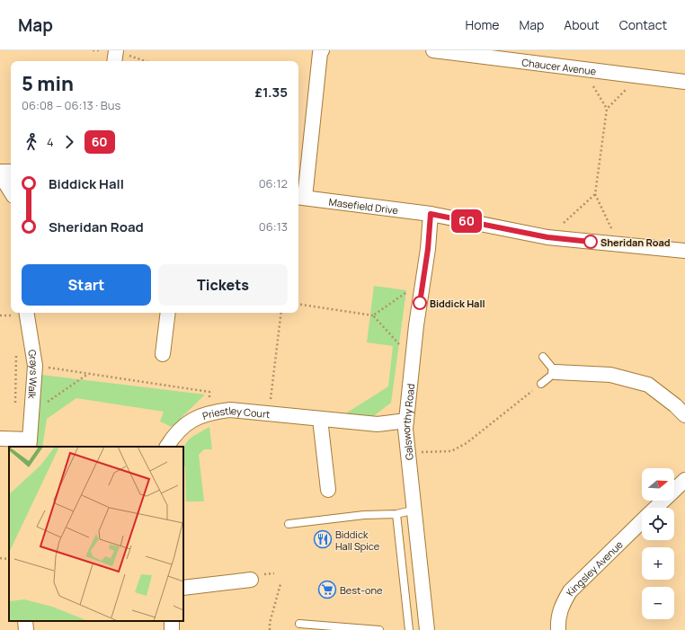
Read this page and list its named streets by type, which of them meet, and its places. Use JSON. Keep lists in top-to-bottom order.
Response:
{
  "streets": {
    "street": [
      "Chaucer Avenue",
      "Masefield Drive",
      "Grays Walk",
      "Priestley Court",
      "Galsworthy Road",
      "Kingsley Avenue"
    ]
  },
  "crossings": [
    ["Masefield Drive", "Galsworthy Road"],
    ["Priestley Court", "Galsworthy Road"]
  ],
  "places": {
    "other": ["Sheridan Road", "Biddick Hall"],
    "restaurant": ["Biddick Hall Spice"],
    "supermarket": ["Best-one"]
  },
  "lines": ["bus line 60"],
  "north": "right",
  "page": {
    "header": "Map",
    "nav": [
      "Home",
      "Map",
      "About",
      "Contact"
    ],
    "on_map": "60",
    "heading": ["5 min", "06:08 – 06:13 · Bus", "£1.35"],
    "legs": ["4", "60"],
    "list": [
      {
        "name": "Biddick Hall",
        "value": "06:12"
      },
      {
        "name": "Sheridan Road",
        "value": "06:13"
      }
    ],
    "buttons": ["Start", "Tickets"],
    "map_buttons": ["+", "−"]
  }
}
